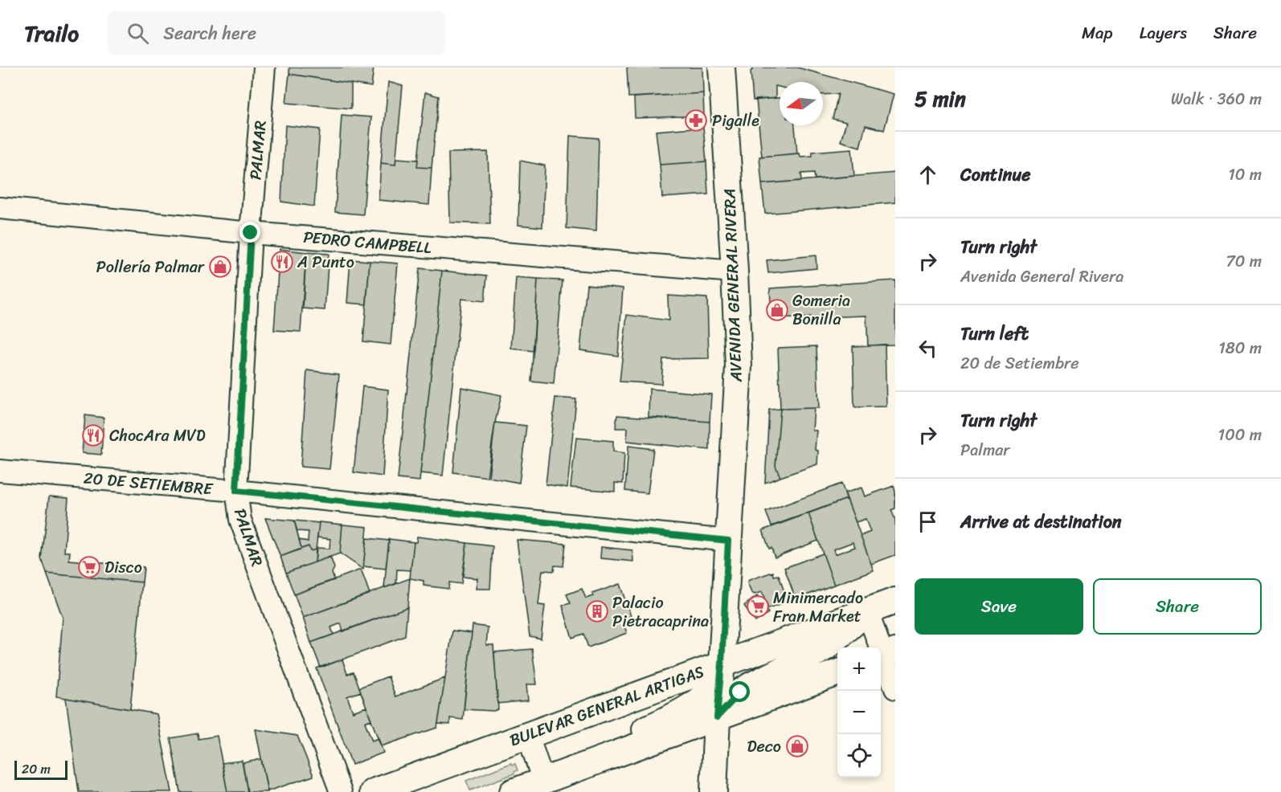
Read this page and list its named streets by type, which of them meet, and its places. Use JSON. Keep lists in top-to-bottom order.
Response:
{
  "streets": {
    "main road": ["AVENIDA GENERAL RIVERA", "BULEVAR GENERAL ARTIGAS"],
    "street": ["PALMAR", "PEDRO CAMPBELL", "20 DE SETIEMBRE"]
  },
  "crossings": [
    ["PALMAR", "PEDRO CAMPBELL"],
    ["PALMAR", "20 DE SETIEMBRE"],
    ["PEDRO CAMPBELL", "AVENIDA GENERAL RIVERA"],
    ["AVENIDA GENERAL RIVERA", "20 DE SETIEMBRE"],
    ["AVENIDA GENERAL RIVERA", "BULEVAR GENERAL ARTIGAS"]
  ],
  "places": {
    "pharmacy": ["Pigalle"],
    "restaurant": ["A Punto", "ChocAra MVD"],
    "shop": ["Pollería Palmar", "Gomeria Bonilla", "Deco"],
    "supermarket": ["Disco", "Minimercado Fran Market"],
    "building": ["Palacio Pietracaprina"]
  },
  "scale_bar": "20 m",
  "north": "left",
  "page": {
    "header": "Trailo",
    "search": "Search here",
    "nav": ["Map", "Layers", "Share"],
    "heading": ["5 min", "Walk · 360 m"],
    "list": [
      ["Continue", "10 m"],
      ["Turn right", "Avenida General Rivera", "70 m"],
      ["Turn left", "20 de Setiembre", "180 m"],
      ["Turn right", "Palmar", "100 m"],
      "Arrive at destination"
    ],
    "buttons": ["Save", "Share"],
    "map_buttons": ["+", "−"],
    "scale": "20 m"
  }
}
